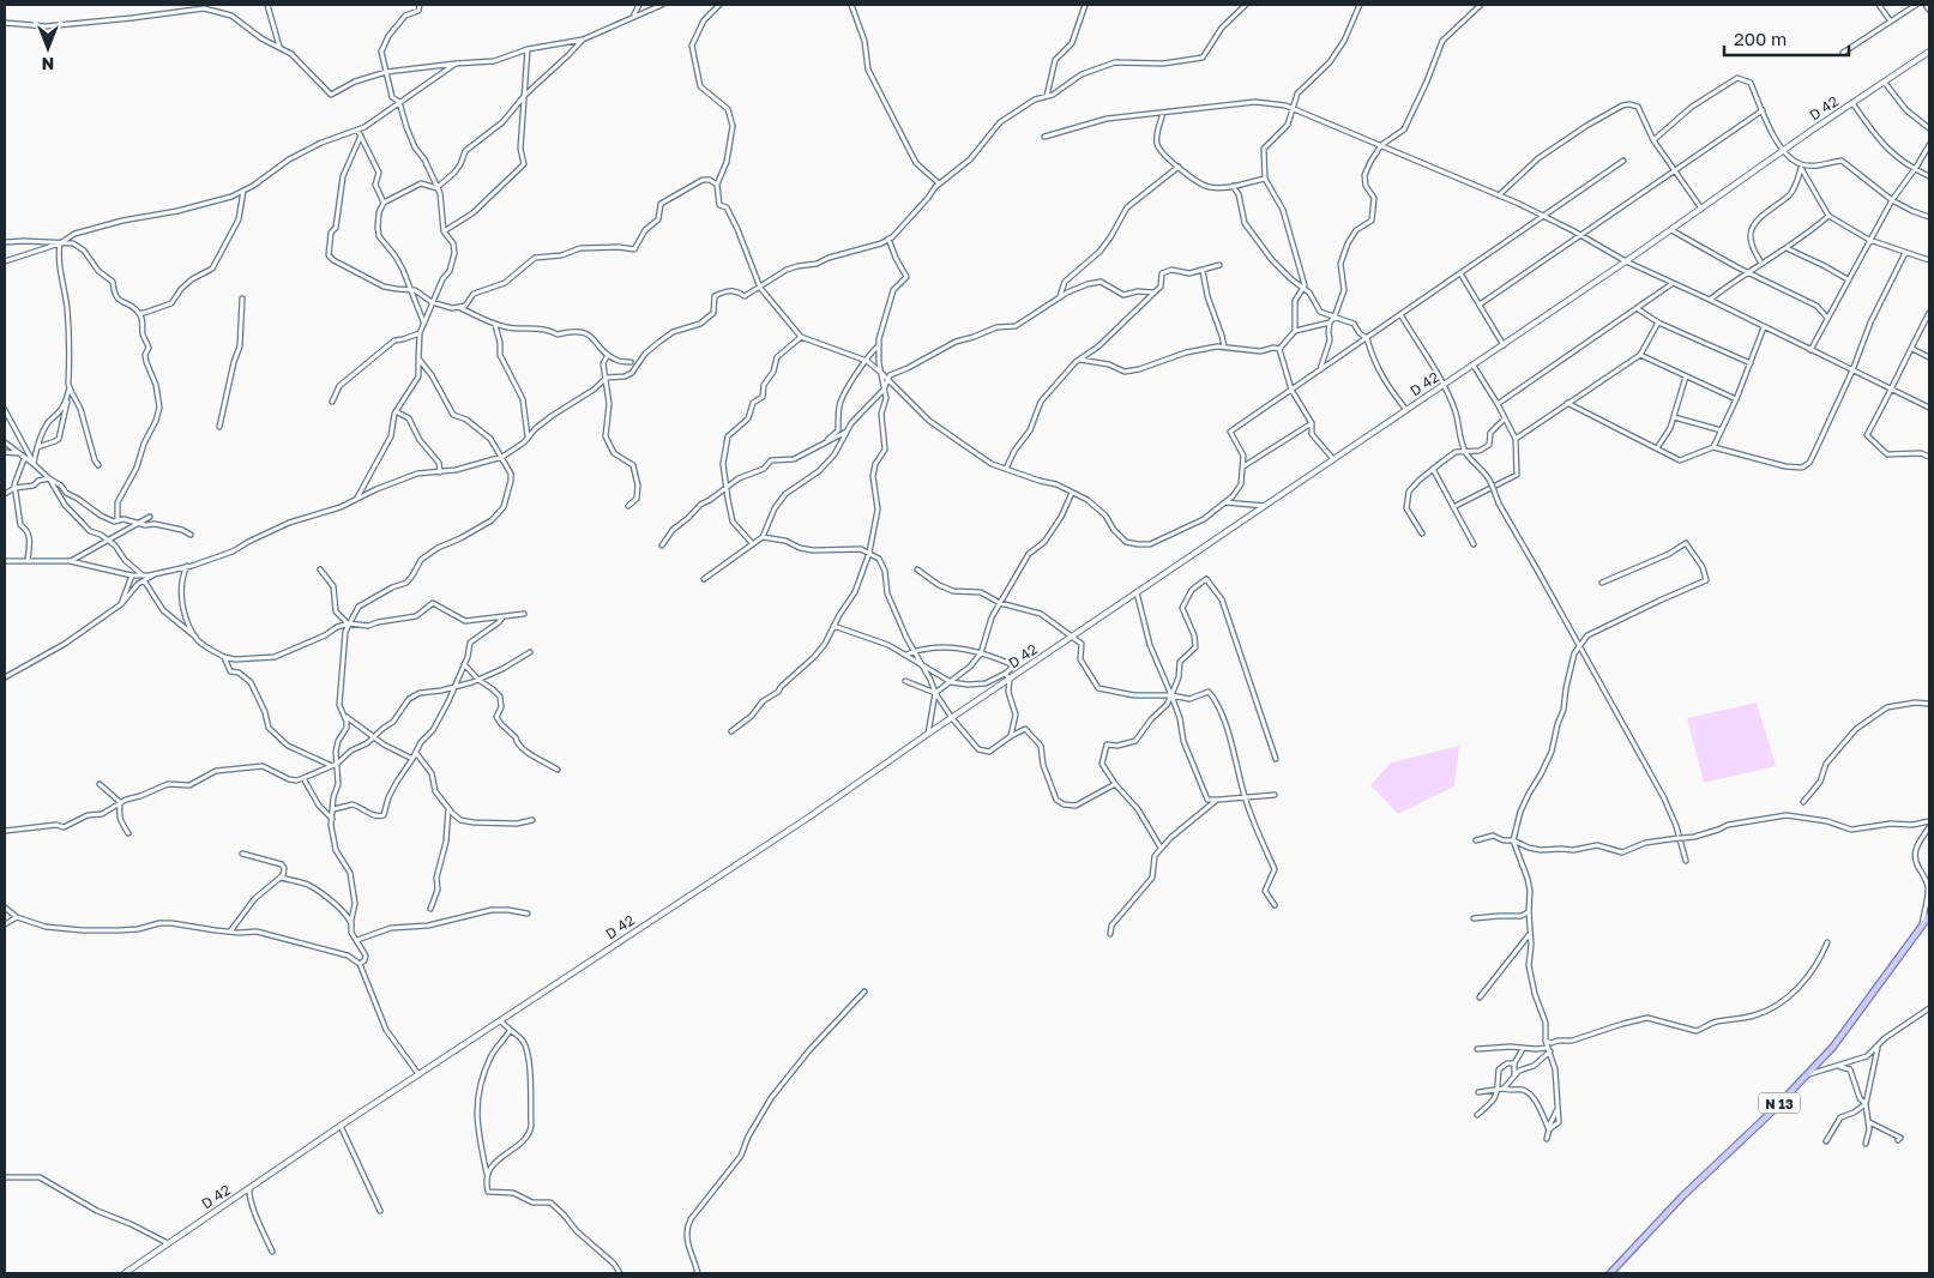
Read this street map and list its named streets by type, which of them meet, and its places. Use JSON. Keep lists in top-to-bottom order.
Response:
{
  "streets": {
    "main road": ["N 13"],
    "street": ["D 42"]
  },
  "scale_bar": "200 m",
  "north": "bottom"
}
